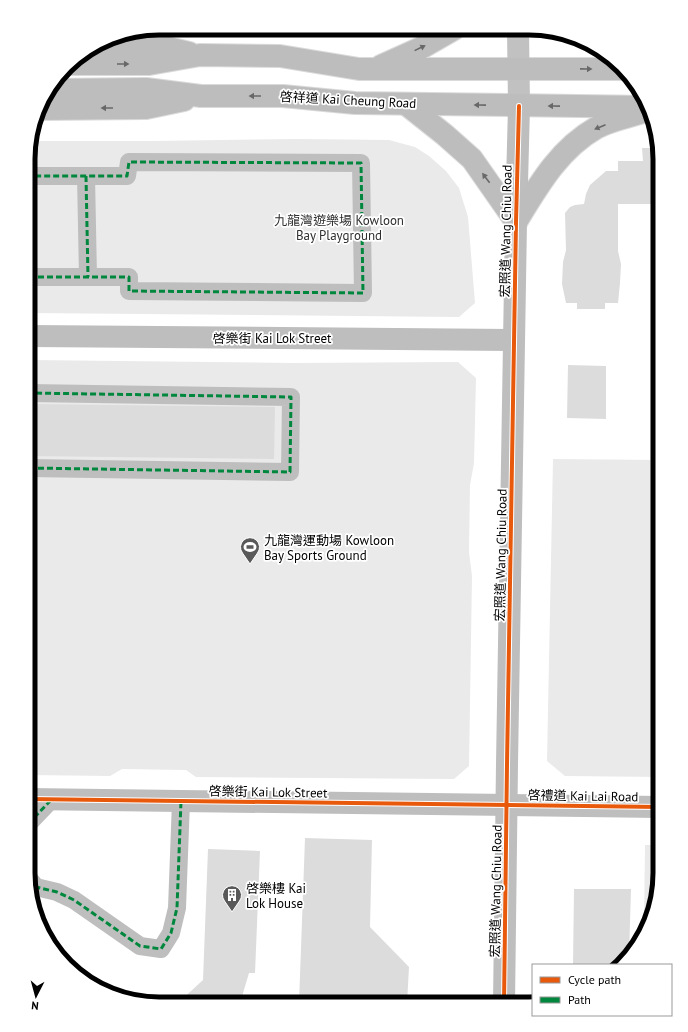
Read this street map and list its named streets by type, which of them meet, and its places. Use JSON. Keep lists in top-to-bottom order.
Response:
{
  "streets": {
    "main road": ["啓祥道 Kai Cheung Road", "宏照道 Wang Chiu Road"],
    "street": ["啓樂街 Kai Lok Street", "啓禮道 Kai Lai Road"]
  },
  "crossings": [
    ["啓祥道 Kai Cheung Road", "宏照道 Wang Chiu Road"],
    ["宏照道 Wang Chiu Road", "啓樂街 Kai Lok Street"],
    ["宏照道 Wang Chiu Road", "啓禮道 Kai Lai Road"],
    ["啓樂街 Kai Lok Street", "啓禮道 Kai Lai Road"]
  ],
  "parks": ["九龍灣遊樂場 Kowloon Bay Playground"],
  "places": {
    "sports": ["九龍灣運動場 Kowloon Bay Sports Ground"],
    "building": ["啓樂樓 Kai Lok House"]
  },
  "legend": ["Cycle path", "Path"],
  "north": "bottom"
}
